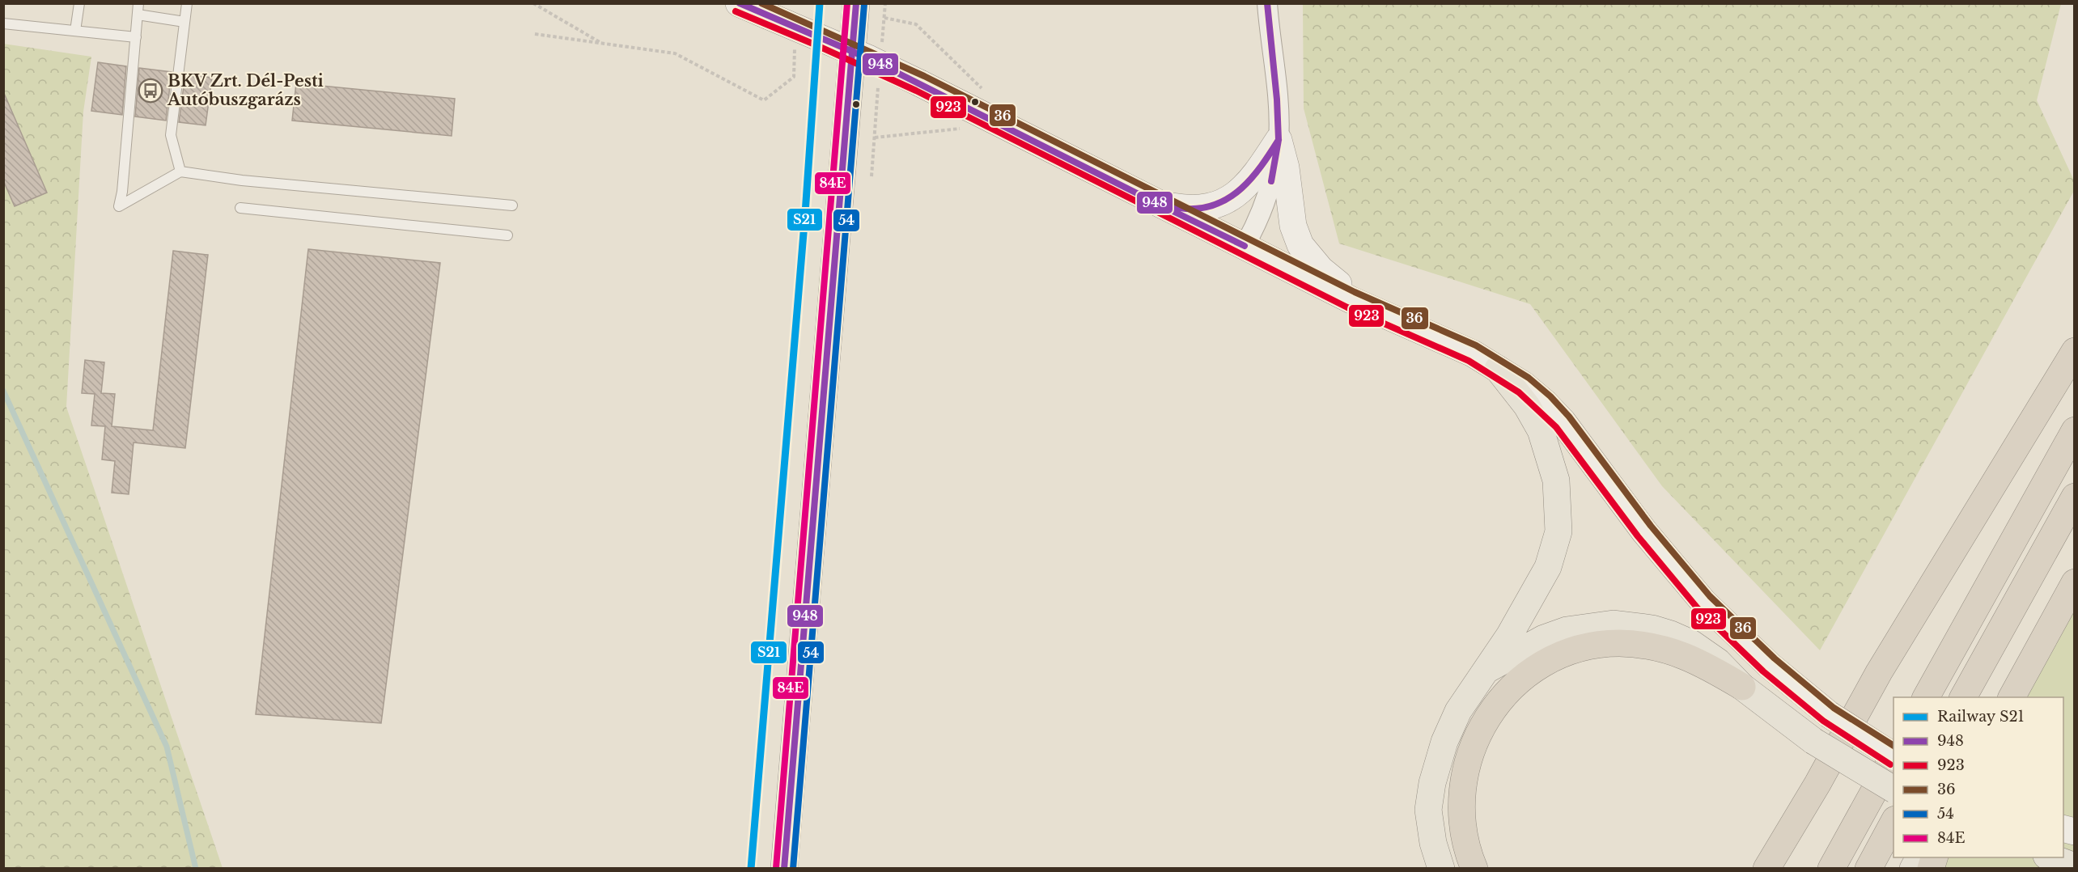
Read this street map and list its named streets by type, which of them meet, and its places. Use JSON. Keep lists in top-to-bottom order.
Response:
{
  "places": {
    "bus stop": ["BKV Zrt. Dél-Pesti Autóbuszgarázs"]
  },
  "lines": [
    "rail line S21",
    "transit line 948",
    "transit line 36",
    "transit line 84E",
    "transit line 54",
    "transit line 923"
  ],
  "legend": [
    "Railway S21",
    "948",
    "923",
    "36",
    "54",
    "84E"
  ]
}
